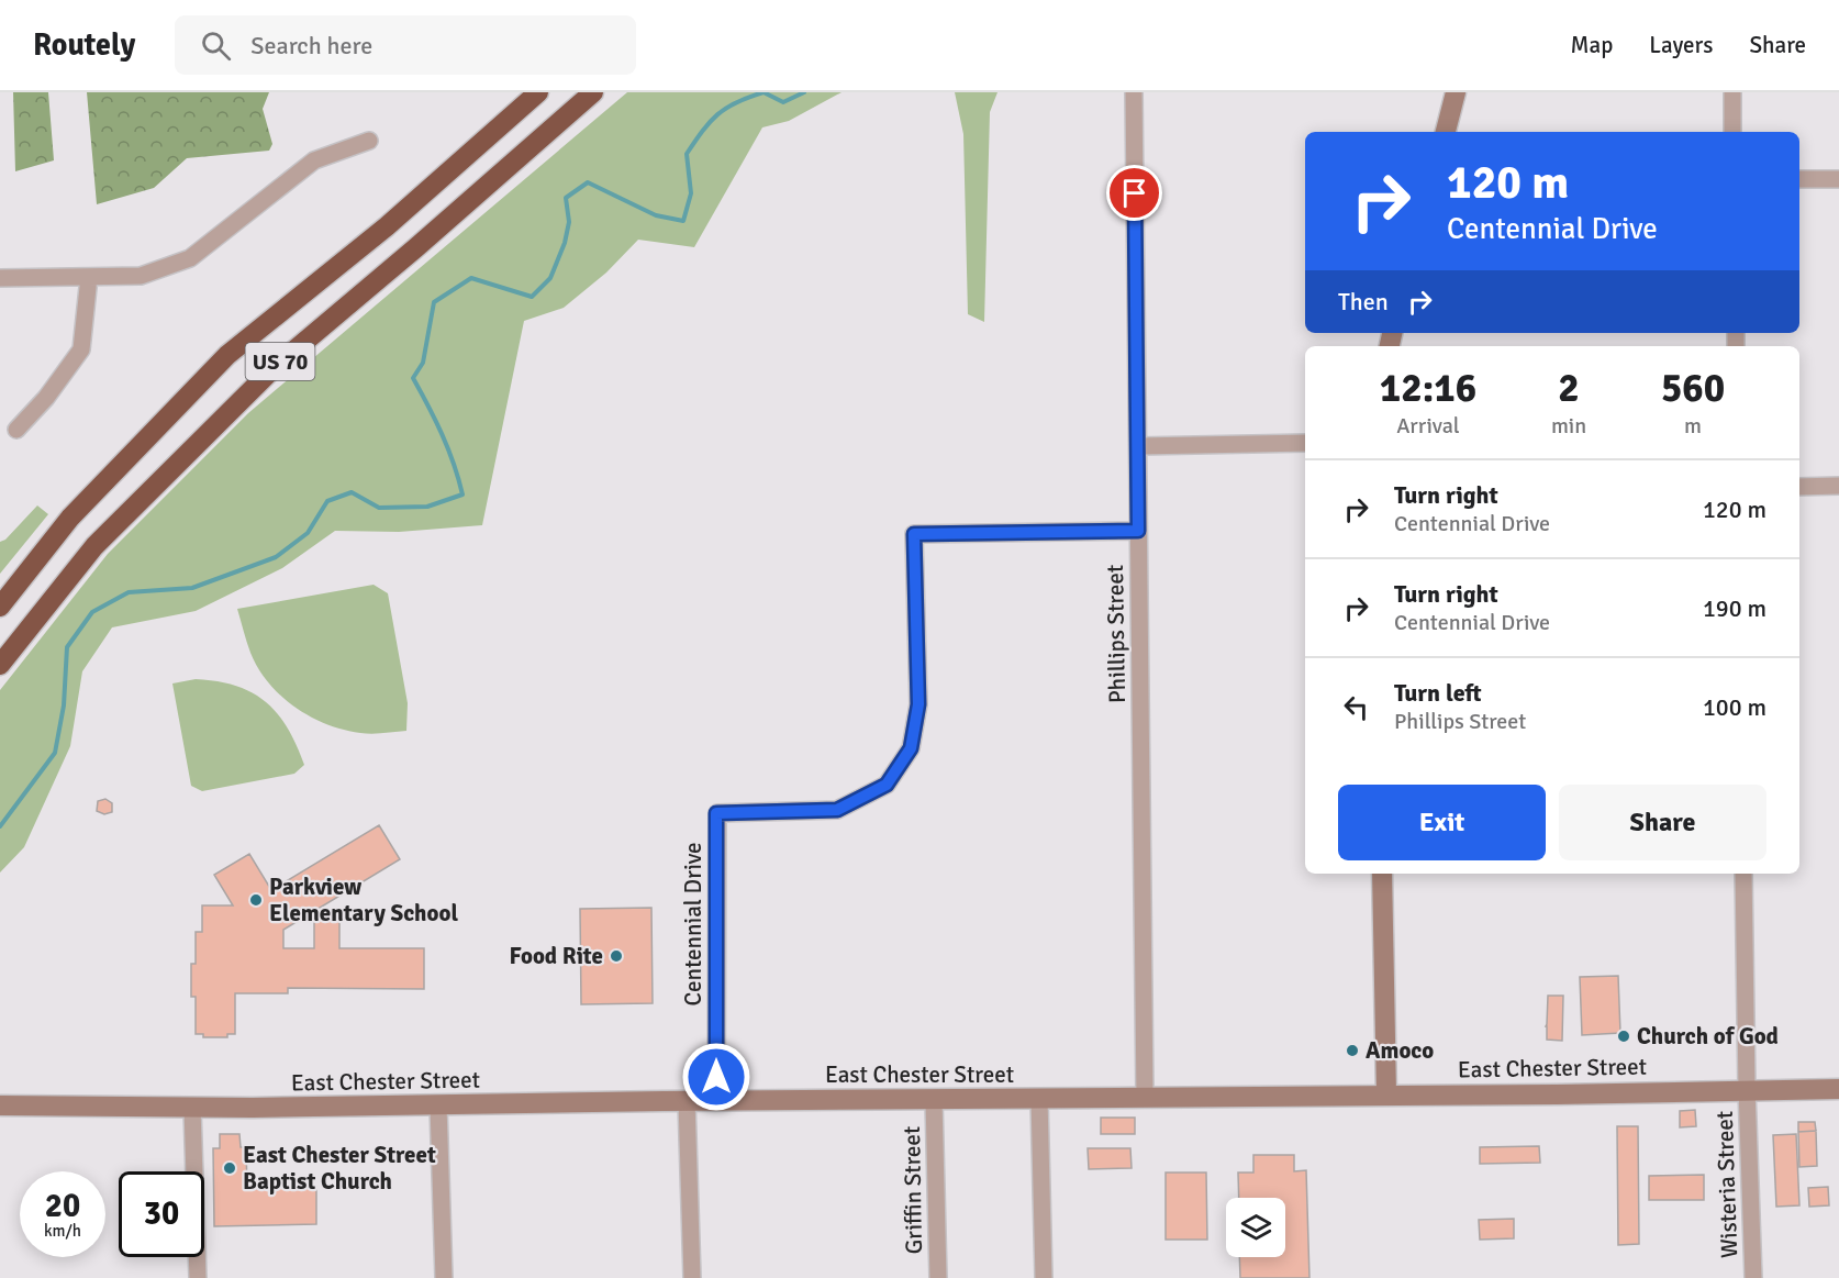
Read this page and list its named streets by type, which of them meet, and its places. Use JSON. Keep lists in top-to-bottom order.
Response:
{
  "streets": {
    "highway": ["US 70"],
    "main road": ["East Chester Street"],
    "street": [
      "Phillips Street",
      "Centennial Drive",
      "Wisteria Street",
      "Griffin Street"
    ]
  },
  "crossings": [
    ["Phillips Street", "Centennial Drive"],
    ["Phillips Street", "East Chester Street"],
    ["Centennial Drive", "East Chester Street"],
    ["East Chester Street", "Wisteria Street"],
    ["East Chester Street", "Griffin Street"]
  ],
  "places": [
    "Parkview Elementary School",
    "Food Rite",
    "Church of God",
    "Amoco",
    "East Chester Street Baptist Church"
  ],
  "page": {
    "header": "Routely",
    "search": "Search here",
    "nav": ["Map", "Layers", "Share"],
    "turn": ["120 m", "Centennial Drive"],
    "then": "Then",
    "eta": [
      "12:16",
      "Arrival",
      "2",
      "min",
      "560",
      "m"
    ],
    "list": [
      {
        "name": "Turn right",
        "note": "Centennial Drive",
        "value": "120 m"
      },
      {
        "name": "Turn right",
        "note": "Centennial Drive",
        "value": "190 m"
      },
      {
        "name": "Turn left",
        "note": "Phillips Street",
        "value": "100 m"
      }
    ],
    "buttons": ["Exit", "Share"],
    "speed": "20 km/h",
    "limit": "30"
  }
}
